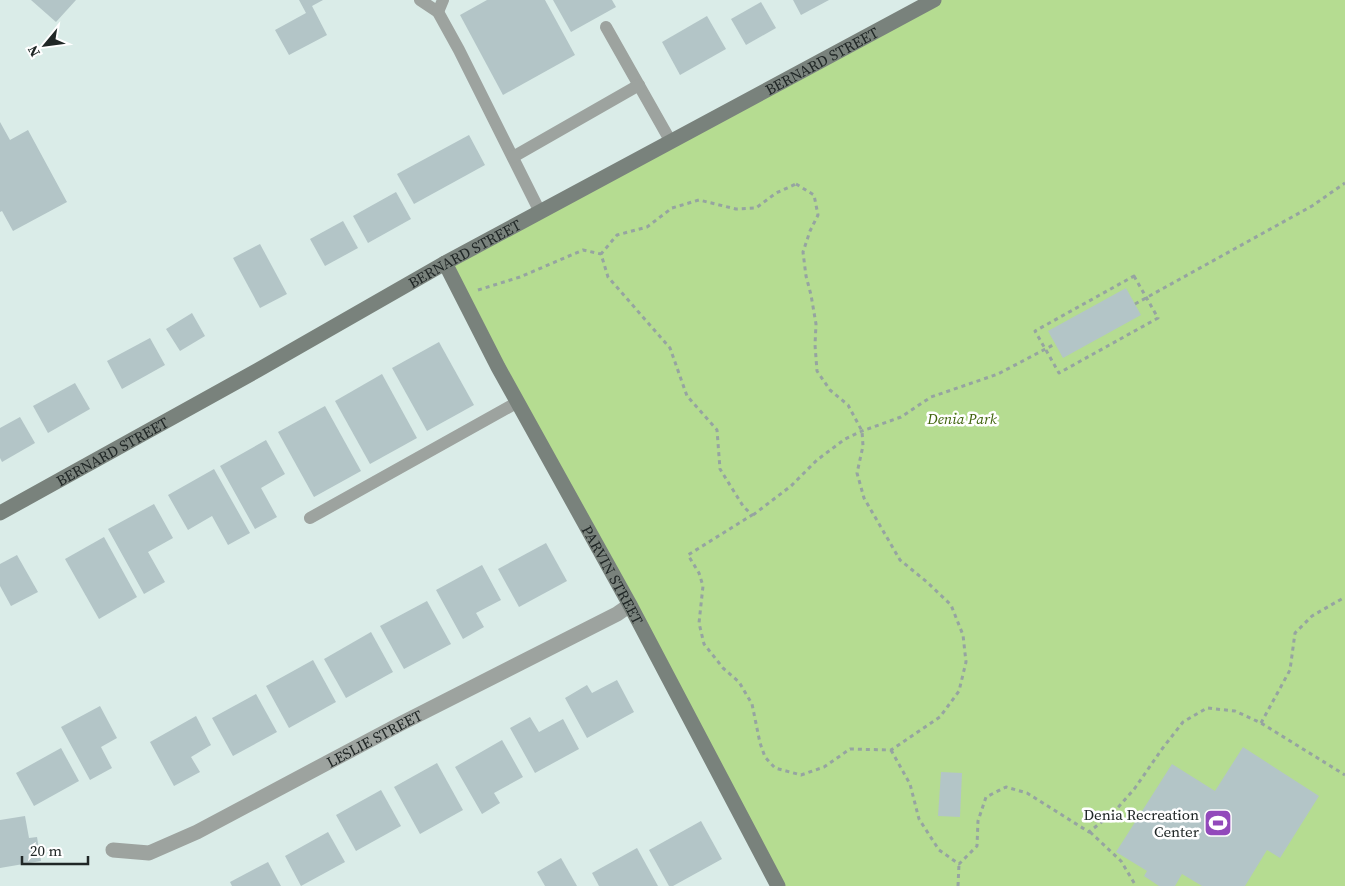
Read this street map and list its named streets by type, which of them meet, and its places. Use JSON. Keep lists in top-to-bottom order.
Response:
{
  "streets": {
    "street": ["BERNARD STREET", "PARVIN STREET", "LESLIE STREET"]
  },
  "crossings": [
    ["BERNARD STREET", "PARVIN STREET"],
    ["PARVIN STREET", "LESLIE STREET"]
  ],
  "parks": ["Denia Park"],
  "places": {
    "sports": ["Denia Recreation Center"]
  },
  "scale_bar": "20 m",
  "north": "bottom left"
}
